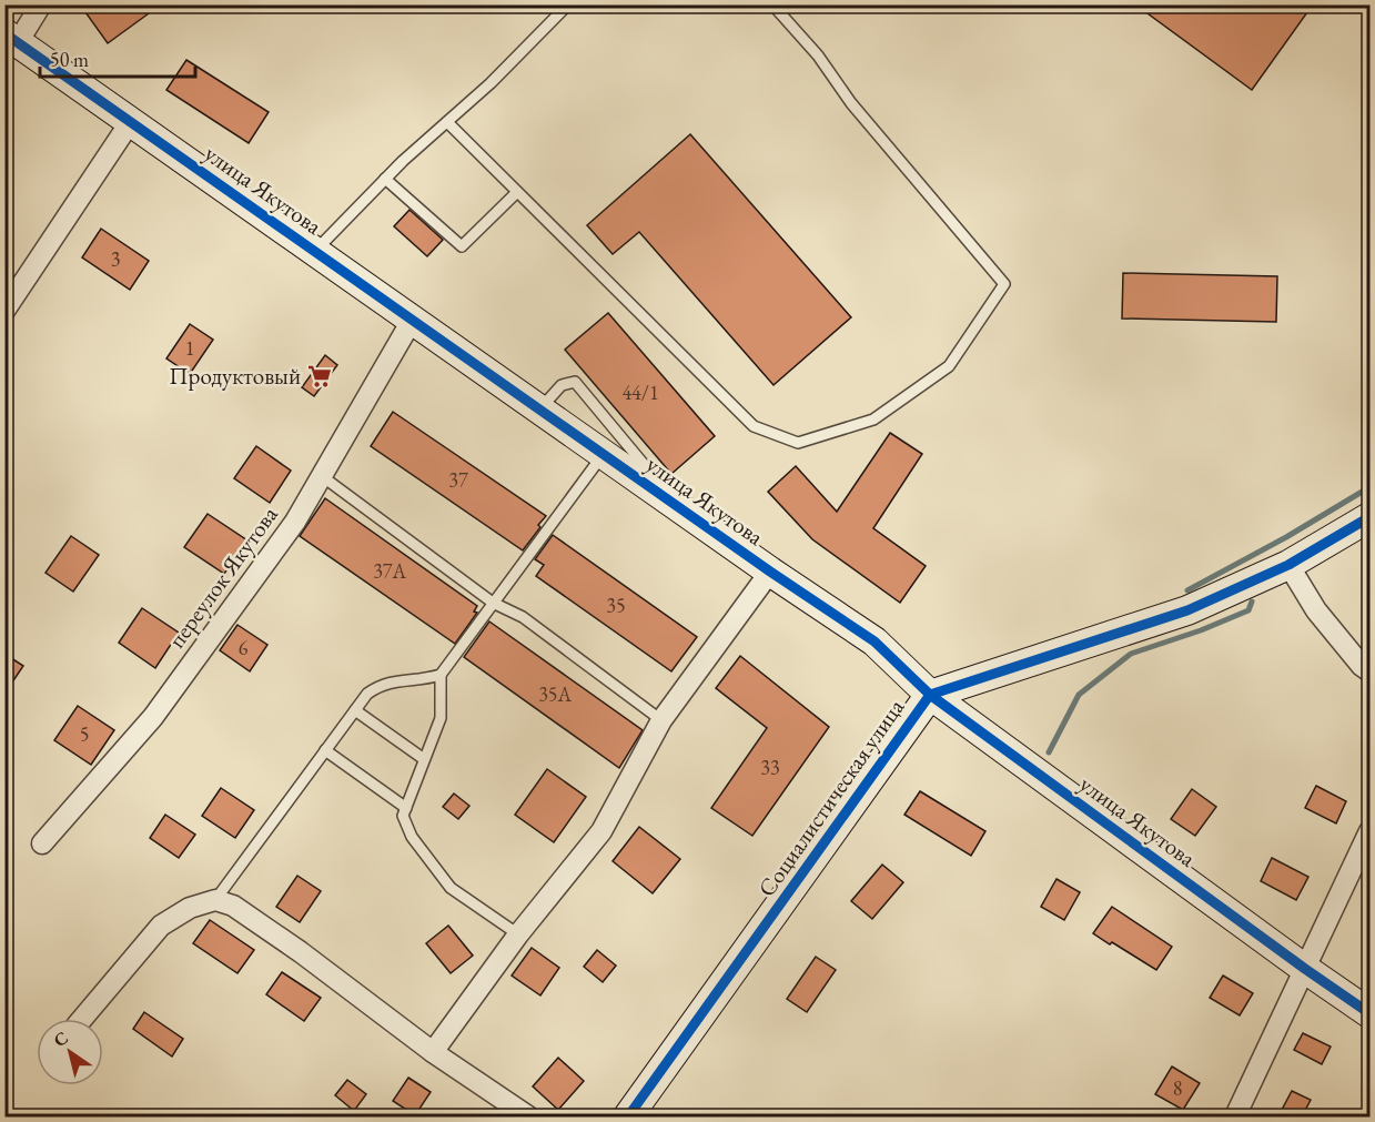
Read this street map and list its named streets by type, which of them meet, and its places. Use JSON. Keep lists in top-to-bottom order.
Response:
{
  "streets": {
    "street": ["улица Якутова", "переулок Якутова", "Социалистическая улица"]
  },
  "crossings": [
    ["улица Якутова", "переулок Якутова"],
    ["улица Якутова", "Социалистическая улица"]
  ],
  "places": {
    "supermarket": ["Продуктовый"]
  },
  "house_numbers": [
    "3",
    "1",
    "44/1",
    "37",
    "37А",
    "35",
    "6",
    "35А",
    "5",
    "33",
    "8"
  ],
  "scale_bar": "50 m",
  "north": "top left"
}
